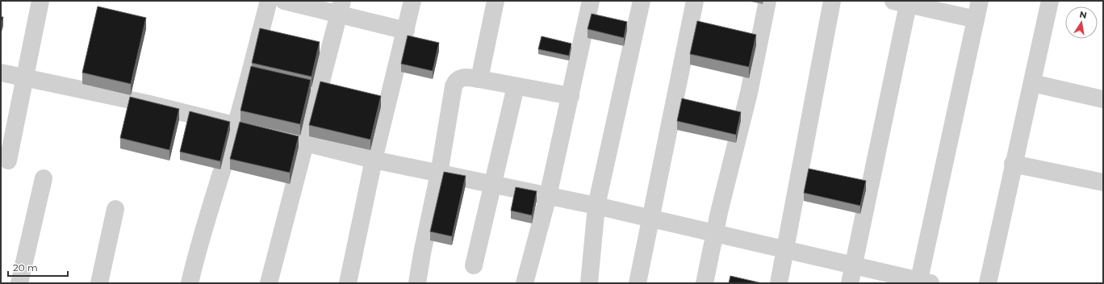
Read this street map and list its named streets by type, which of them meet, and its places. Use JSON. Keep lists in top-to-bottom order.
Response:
{
  "scale_bar": "20 m",
  "north": "top"
}
